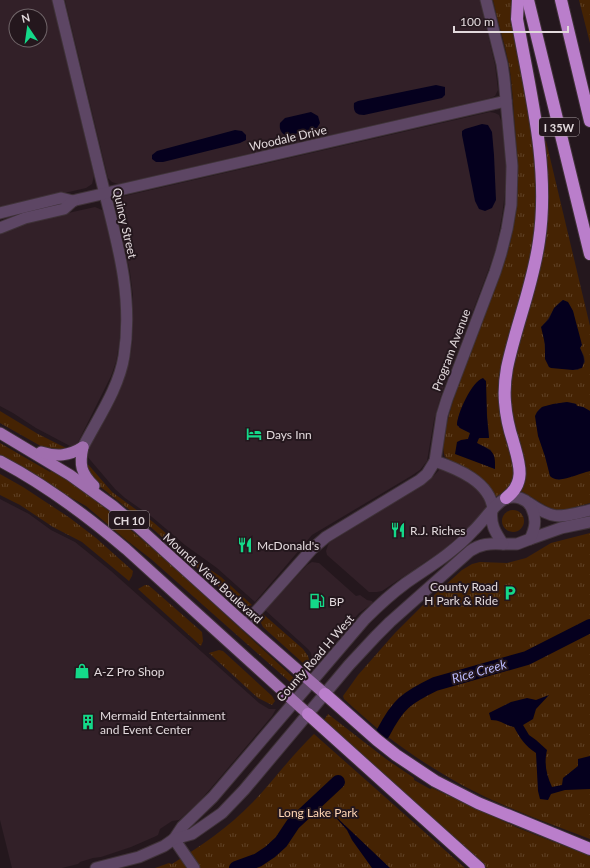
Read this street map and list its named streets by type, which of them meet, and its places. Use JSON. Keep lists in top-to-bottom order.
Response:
{
  "streets": {
    "highway": ["I 35W"],
    "main road": ["CH 10", "Mounds View Boulevard"],
    "street": [
      "Woodale Drive",
      "Quincy Street",
      "Program Avenue",
      "County Road H West"
    ]
  },
  "crossings": [
    ["Woodale Drive", "Quincy Street"],
    ["Woodale Drive", "Program Avenue"],
    ["Program Avenue", "Mounds View Boulevard"],
    ["CH 10", "County Road H West"],
    ["Mounds View Boulevard", "County Road H West"]
  ],
  "water": ["Rice Creek"],
  "parks": ["Long Lake Park"],
  "places": {
    "hotel": ["Days Inn"],
    "restaurant": ["R.J. Riches", "McDonald's"],
    "parking": ["County Road H Park & Ride"],
    "fuel station": ["BP"],
    "shop": ["A-Z Pro Shop"],
    "building": ["Mermaid Entertainment and Event Center"]
  },
  "scale_bar": "100 m",
  "north": "top"
}
